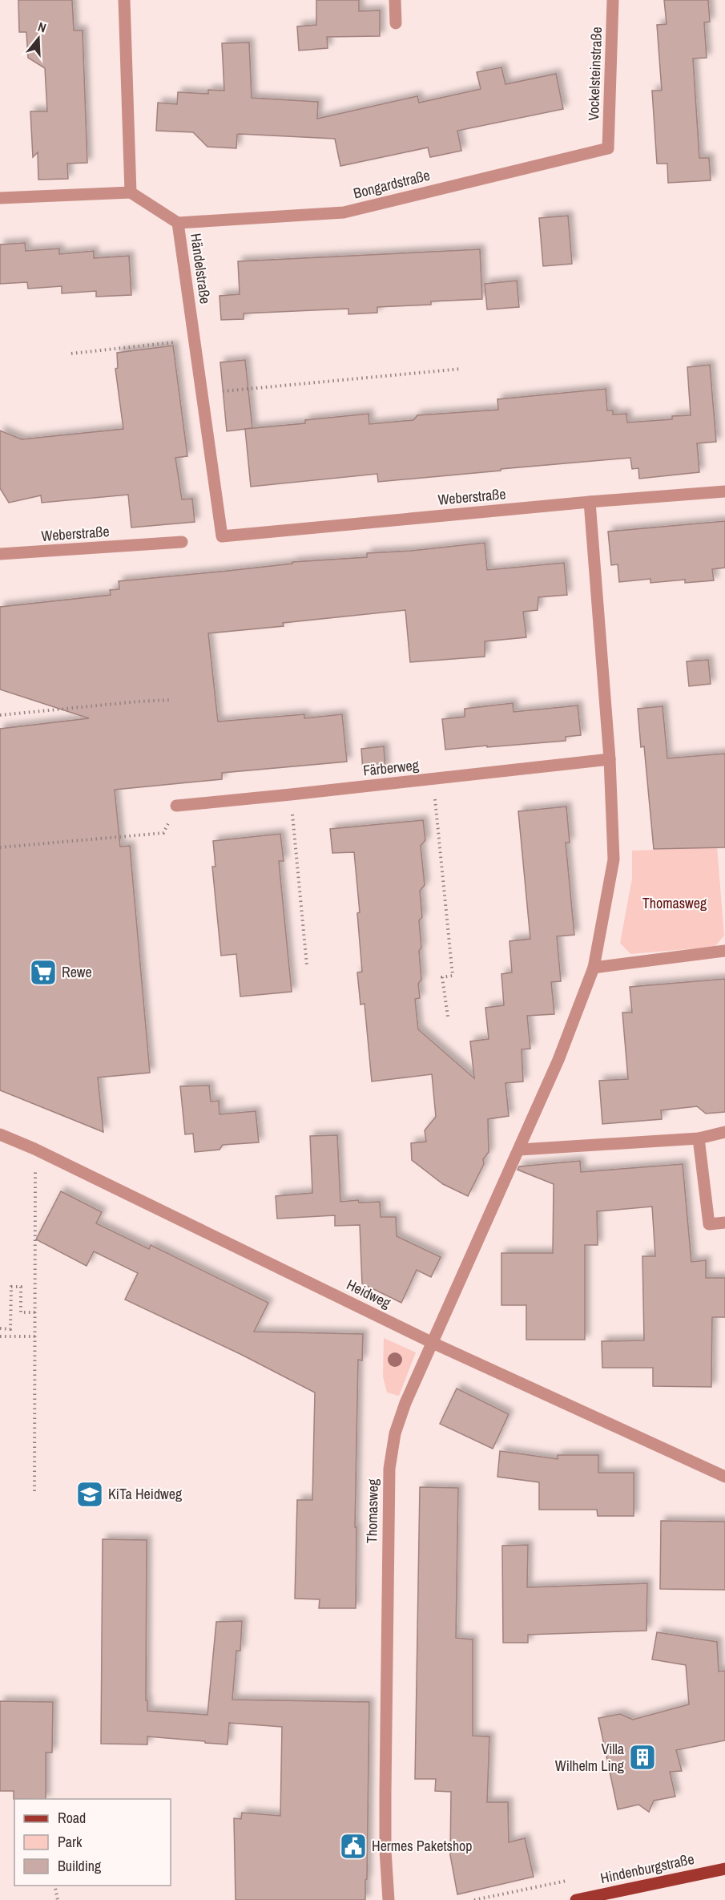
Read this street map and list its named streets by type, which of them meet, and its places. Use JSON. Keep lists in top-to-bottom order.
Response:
{
  "streets": {
    "main road": ["Hindenburgstraße"],
    "street": [
      "Vockelsteinstraße",
      "Bongardstraße",
      "Händelstraße",
      "Weberstraße",
      "Färberweg",
      "Heidweg",
      "Thomasweg"
    ]
  },
  "crossings": [
    ["Vockelsteinstraße", "Bongardstraße"],
    ["Bongardstraße", "Händelstraße"],
    ["Händelstraße", "Weberstraße"],
    ["Weberstraße", "Thomasweg"],
    ["Färberweg", "Thomasweg"],
    ["Heidweg", "Thomasweg"]
  ],
  "parks": ["Thomasweg"],
  "places": {
    "supermarket": ["Rewe"],
    "school or university": ["KiTa Heidweg"],
    "building": ["Villa Wilhelm Ling"],
    "public building": ["Hermes Paketshop"]
  },
  "legend": ["Road", "Park", "Building"],
  "north": "top"
}
